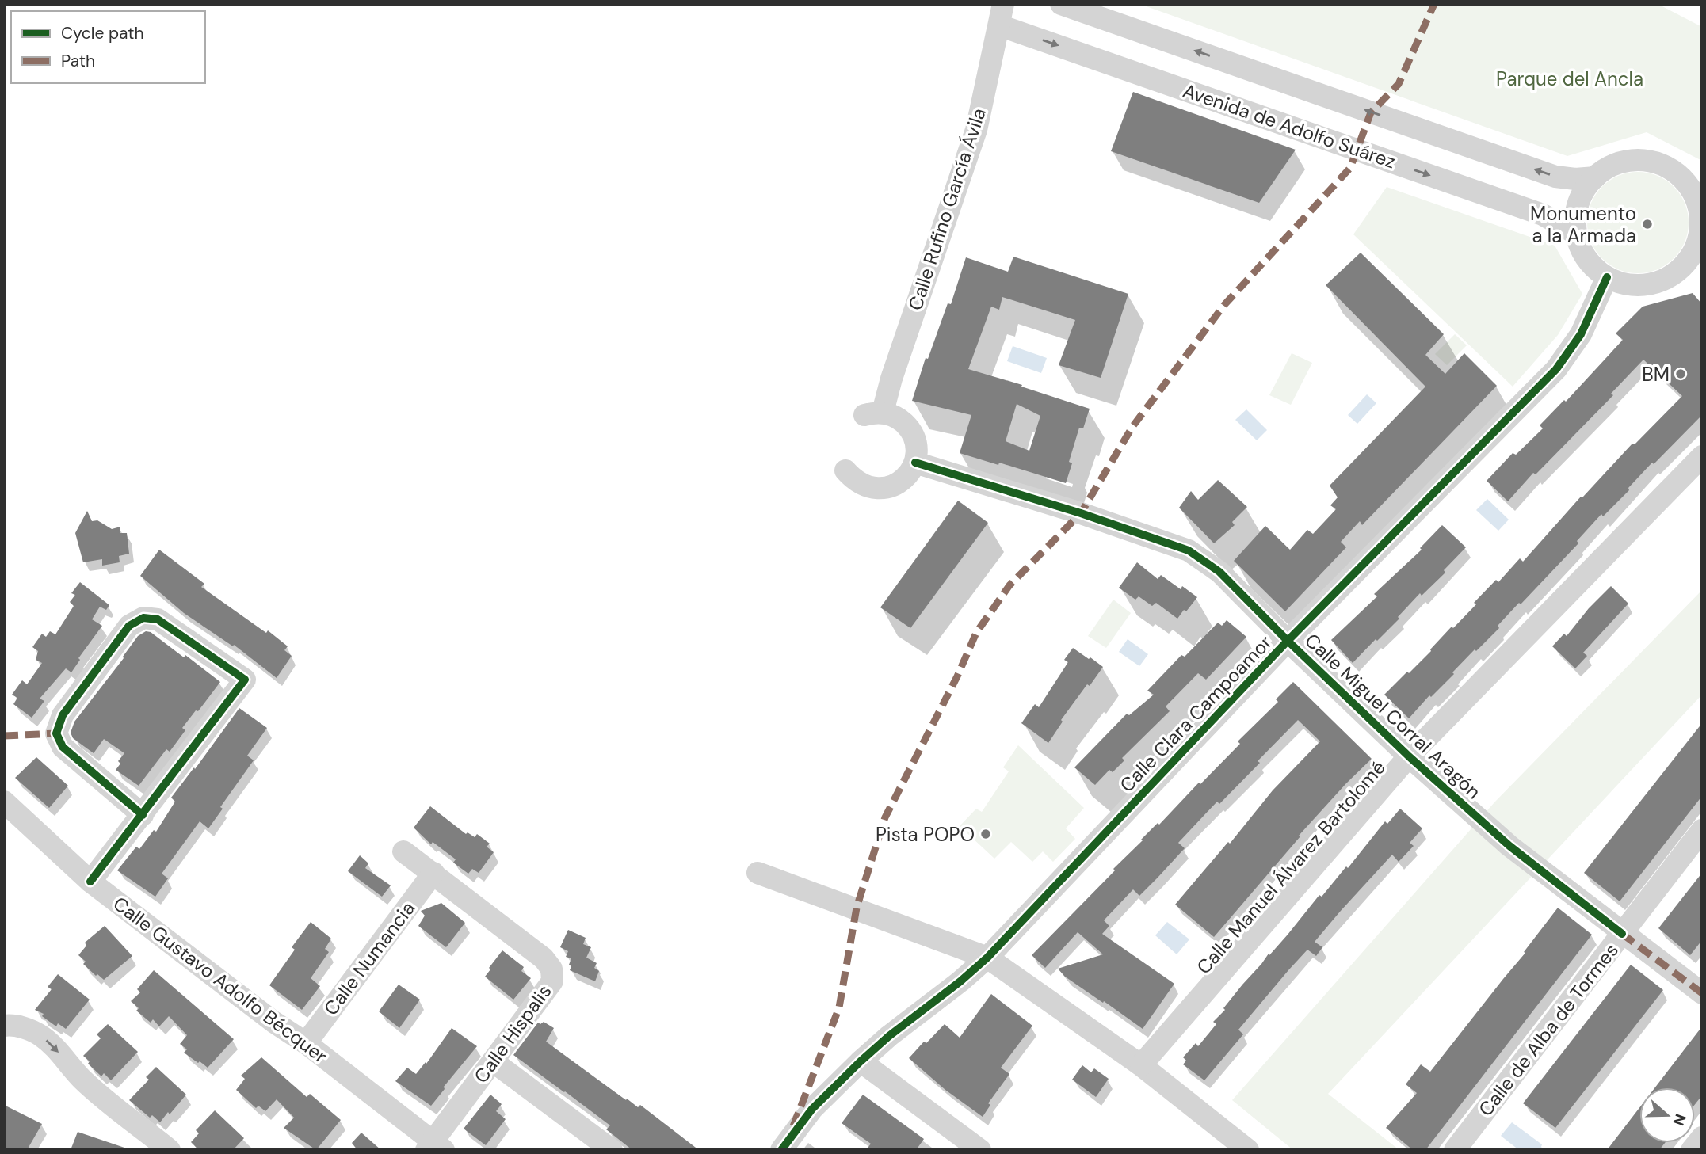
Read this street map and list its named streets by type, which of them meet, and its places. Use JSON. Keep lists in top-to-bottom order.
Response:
{
  "streets": {
    "street": [
      "Avenida de Adolfo Suárez",
      "Calle Rufino García Ávila",
      "Calle Clara Campoamor",
      "Calle Miguel Corral Aragón",
      "Calle Manuel Álvarez Bartolomé",
      "Calle Numancia",
      "Calle Gustavo Adolfo Bécquer",
      "Calle de Alba de Tormes",
      "Calle Hispalis"
    ]
  },
  "crossings": [
    ["Avenida de Adolfo Suárez", "Calle Rufino García Ávila"],
    ["Avenida de Adolfo Suárez", "Calle Clara Campoamor"],
    ["Calle Rufino García Ávila", "Calle Miguel Corral Aragón"],
    ["Calle Clara Campoamor", "Calle Miguel Corral Aragón"],
    ["Calle Miguel Corral Aragón", "Calle Manuel Álvarez Bartolomé"],
    ["Calle Miguel Corral Aragón", "Calle de Alba de Tormes"],
    ["Calle Numancia", "Calle Gustavo Adolfo Bécquer"],
    ["Calle Numancia", "Calle Hispalis"],
    ["Calle Gustavo Adolfo Bécquer", "Calle Hispalis"]
  ],
  "parks": ["Parque del Ancla"],
  "places": ["Monumento a la Armada", "BM", "Pista POPO"],
  "legend": ["Cycle path", "Path"],
  "north": "right"
}
